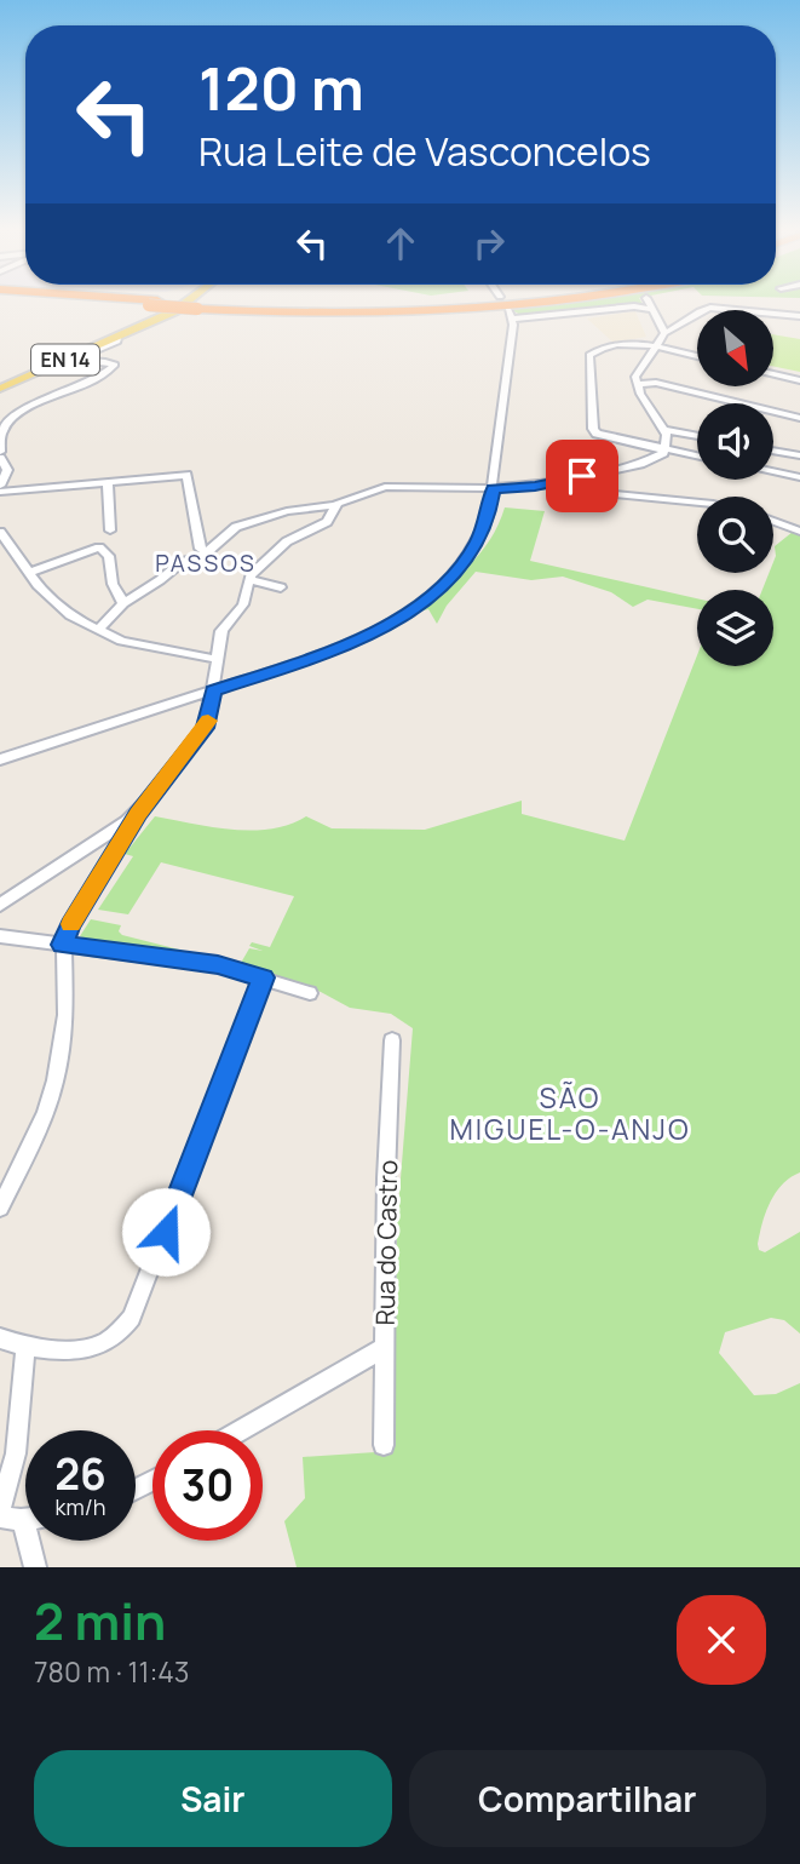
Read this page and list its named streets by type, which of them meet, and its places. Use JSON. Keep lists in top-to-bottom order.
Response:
{
  "streets": {
    "main road": ["EN 14"],
    "street": ["Rua do Castro"]
  },
  "districts": ["PASSOS", "SÃO MIGUEL-O-ANJO"],
  "north": "bottom right",
  "page": {
    "turn": ["120 m", "Rua Leite de Vasconcelos"],
    "speed": "26 km/h",
    "limit": "30",
    "heading": ["2 min", "780 m · 11:43"],
    "buttons": ["Sair", "Compartilhar"]
  }
}
